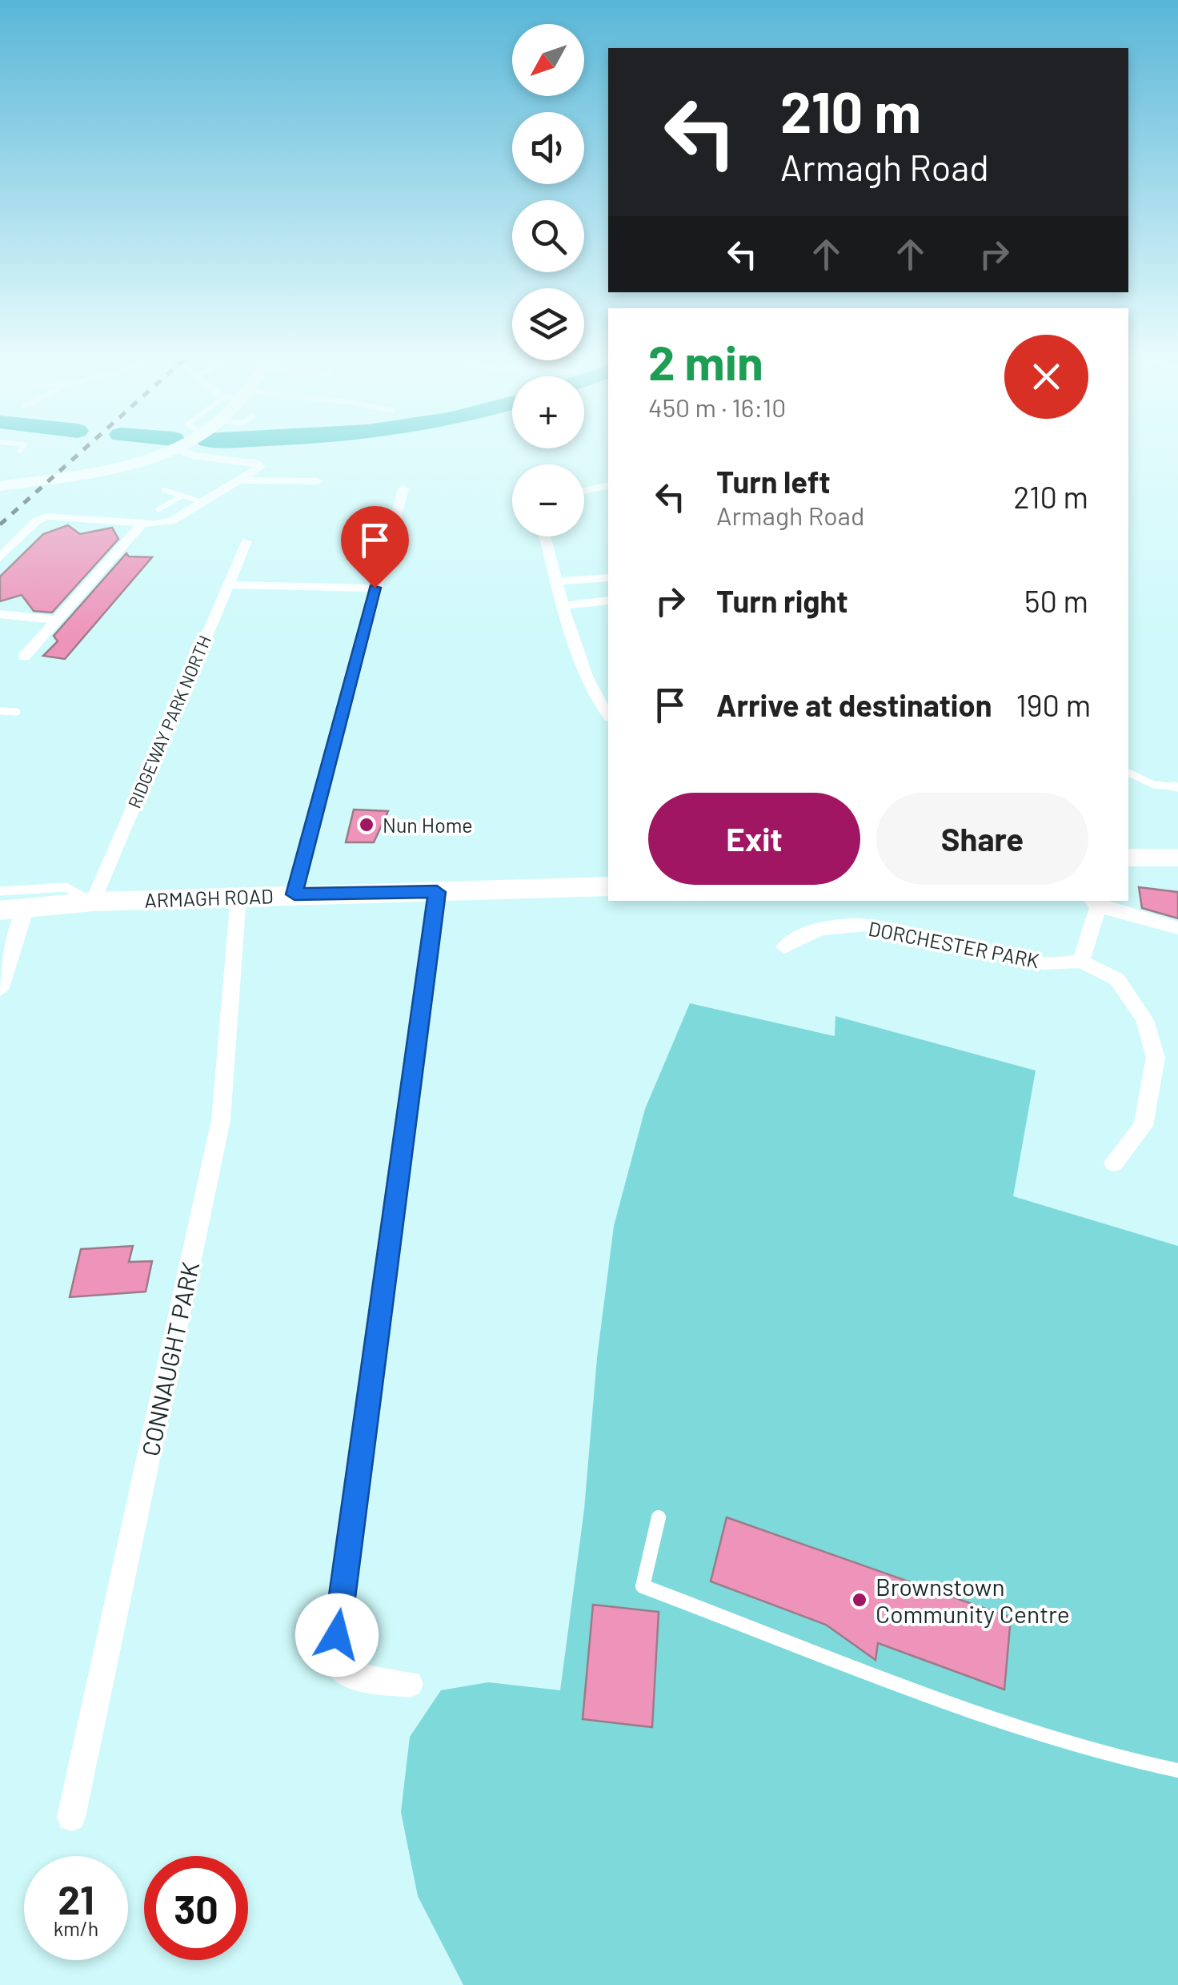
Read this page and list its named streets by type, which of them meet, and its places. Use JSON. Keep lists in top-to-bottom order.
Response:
{
  "streets": {
    "main road": ["ARMAGH ROAD"],
    "street": ["RIDGEWAY PARK NORTH", "DORCHESTER PARK", "CONNAUGHT PARK"]
  },
  "crossings": [
    ["RIDGEWAY PARK NORTH", "ARMAGH ROAD"],
    ["ARMAGH ROAD", "CONNAUGHT PARK"]
  ],
  "places": ["Nun Home", "Brownstown Community Centre"],
  "north": "bottom left",
  "page": {
    "map_buttons": ["+", "−"],
    "turn": ["210 m", "Armagh Road"],
    "heading": ["2 min", "450 m · 16:10"],
    "list": [
      {
        "name": "Turn left",
        "note": "Armagh Road",
        "value": "210 m"
      },
      {
        "name": "Turn right",
        "value": "50 m"
      },
      {
        "name": "Arrive at destination",
        "value": "190 m"
      }
    ],
    "buttons": ["Exit", "Share"],
    "speed": "21 km/h",
    "limit": "30"
  }
}
